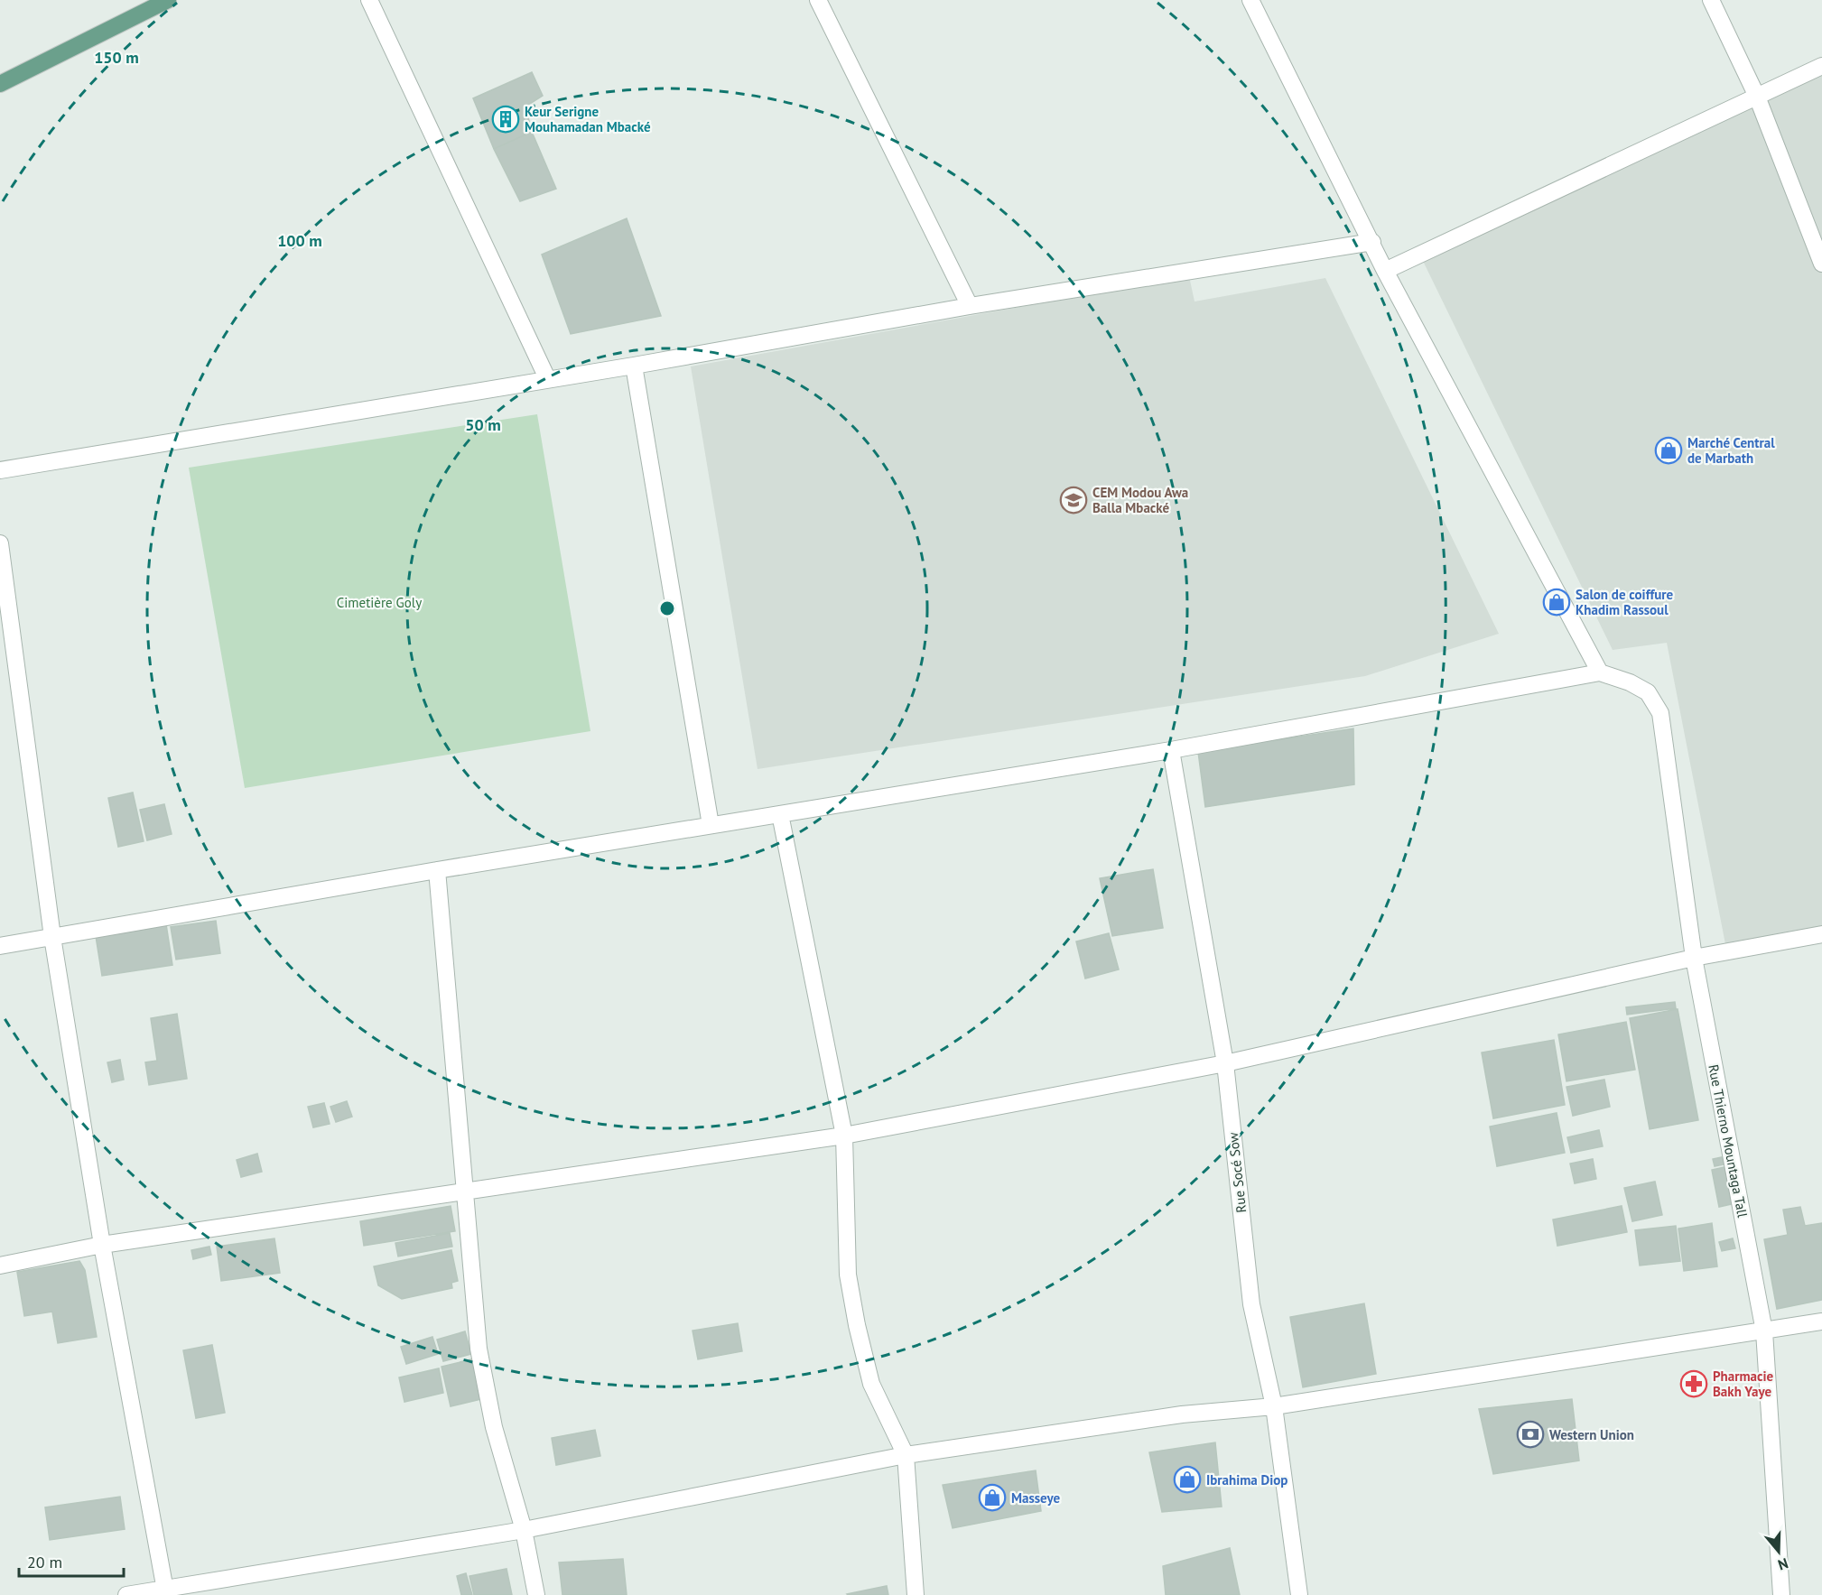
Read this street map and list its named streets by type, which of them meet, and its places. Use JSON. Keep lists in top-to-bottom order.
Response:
{
  "streets": {
    "street": ["Rue Thierno Mountaga Tall", "Rue Socé Sow"]
  },
  "parks": ["Cimetière Goly"],
  "places": {
    "building": ["Keur Serigne Mouhamadan Mbacké"],
    "shop": [
      "Marché Central de Marbath",
      "Salon de coiffure Khadim Rassoul",
      "Ibrahima Diop",
      "Masseye"
    ],
    "school or university": ["CEM Modou Awa Balla Mbacké"],
    "pharmacy": ["Pharmacie Bakh Yaye"],
    "bank": ["Western Union"]
  },
  "scale_bar": "20 m",
  "north": "bottom",
  "rings": ["150 m", "100 m", "50 m"]
}
